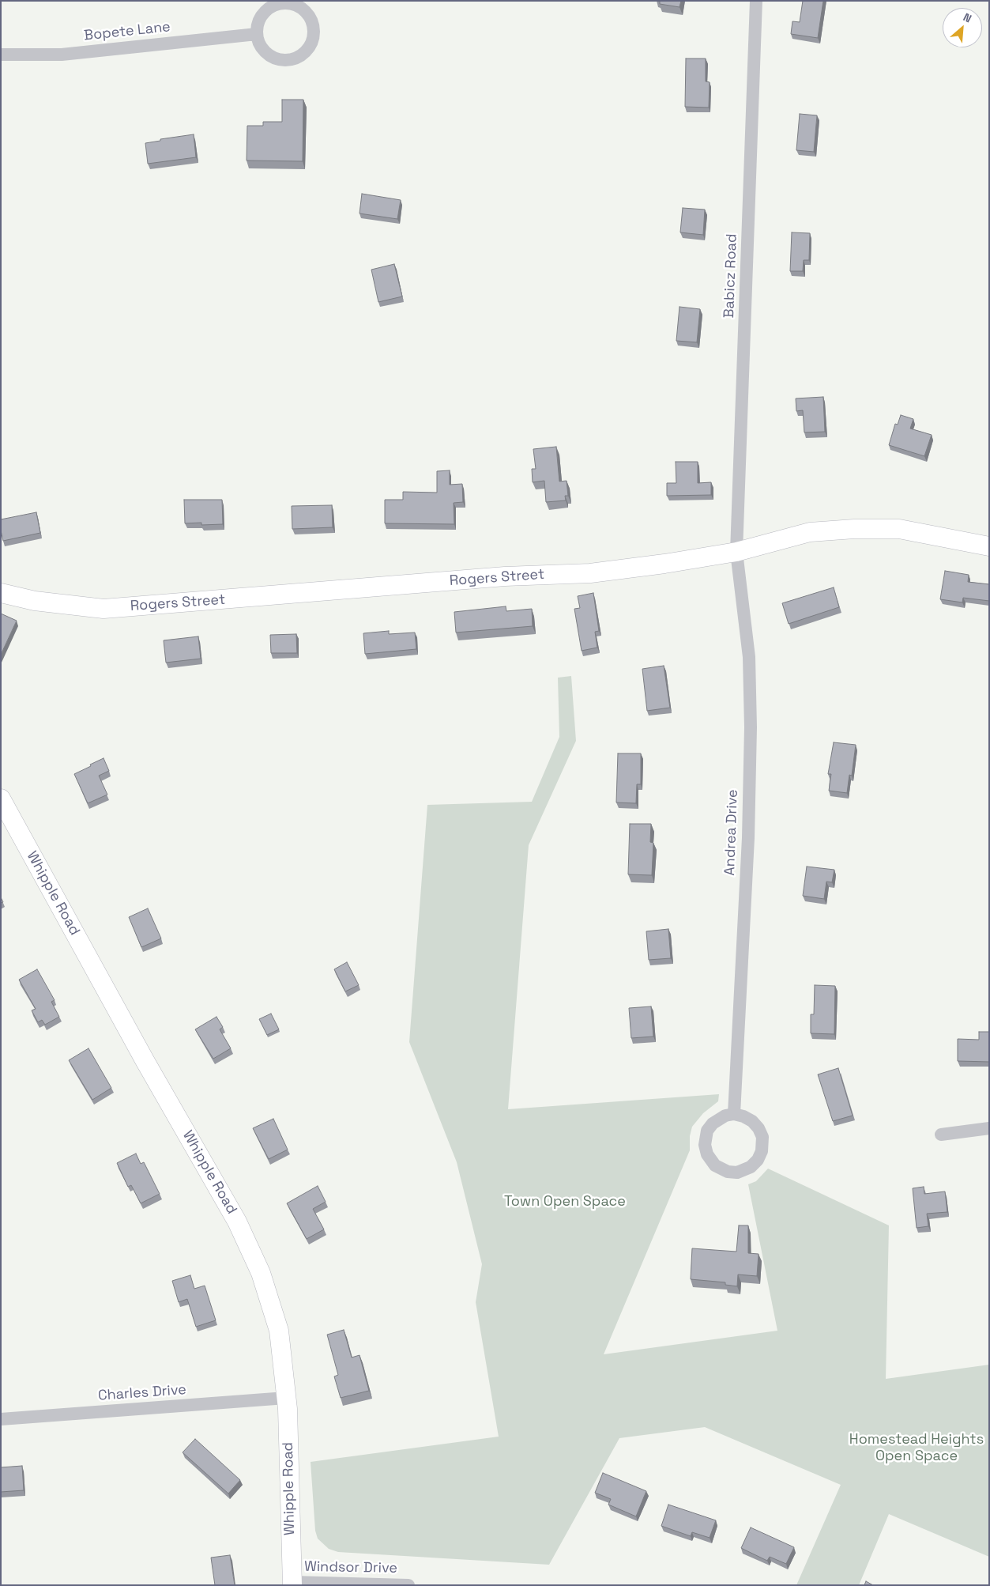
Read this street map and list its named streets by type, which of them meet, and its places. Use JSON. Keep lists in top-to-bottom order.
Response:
{
  "streets": {
    "street": [
      "Bopete Lane",
      "Babicz Road",
      "Rogers Street",
      "Andrea Drive",
      "Whipple Road",
      "Charles Drive",
      "Windsor Drive"
    ]
  },
  "crossings": [
    ["Babicz Road", "Rogers Street"],
    ["Babicz Road", "Andrea Drive"],
    ["Rogers Street", "Andrea Drive"],
    ["Whipple Road", "Charles Drive"],
    ["Whipple Road", "Windsor Drive"]
  ],
  "parks": ["Town Open Space", "Homestead Heights Open Space"],
  "north": "top right"
}
